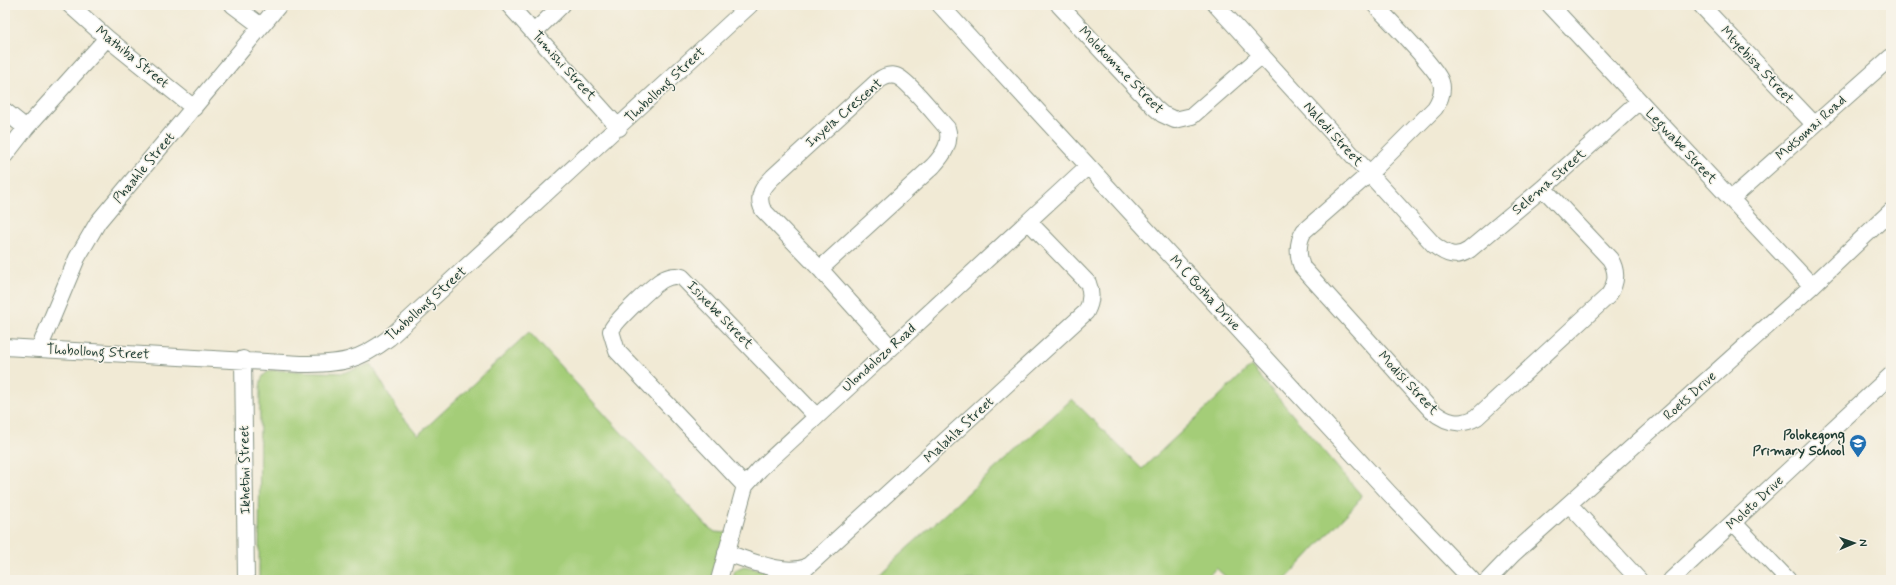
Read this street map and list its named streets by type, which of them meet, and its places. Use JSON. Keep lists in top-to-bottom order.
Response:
{
  "streets": {
    "street": [
      "Mathiba Street",
      "Mtyebisa Street",
      "Tumishi Street",
      "Molokomme Street",
      "Thobollong Street",
      "Inyela Crescent",
      "Motsomai Road",
      "Naledi Street",
      "Legwabe Street",
      "Phaahle Street",
      "Selema Street",
      "M C Botha Drive",
      "Isixebe Street",
      "Ulondolozo Road",
      "Modisi Street",
      "Roets Drive",
      "Malahla Street",
      "Ikhetini Street",
      "Moloto Drive"
    ]
  },
  "crossings": [
    ["Mathiba Street", "Phaahle Street"],
    ["Mtyebisa Street", "Motsomai Road"],
    ["Tumishi Street", "Thobollong Street"],
    ["Molokomme Street", "Naledi Street"],
    ["Thobollong Street", "Phaahle Street"],
    ["Thobollong Street", "Ikhetini Street"],
    ["Inyela Crescent", "Ulondolozo Road"],
    ["Motsomai Road", "Legwabe Street"],
    ["Naledi Street", "Selema Street"],
    ["Naledi Street", "Modisi Street"],
    ["Legwabe Street", "Selema Street"],
    ["Legwabe Street", "Roets Drive"],
    ["Selema Street", "Modisi Street"],
    ["M C Botha Drive", "Ulondolozo Road"],
    ["Isixebe Street", "Ulondolozo Road"],
    ["Ulondolozo Road", "Malahla Street"]
  ],
  "places": {
    "school or university": ["Polokegong Primary School"]
  },
  "north": "right"
}
